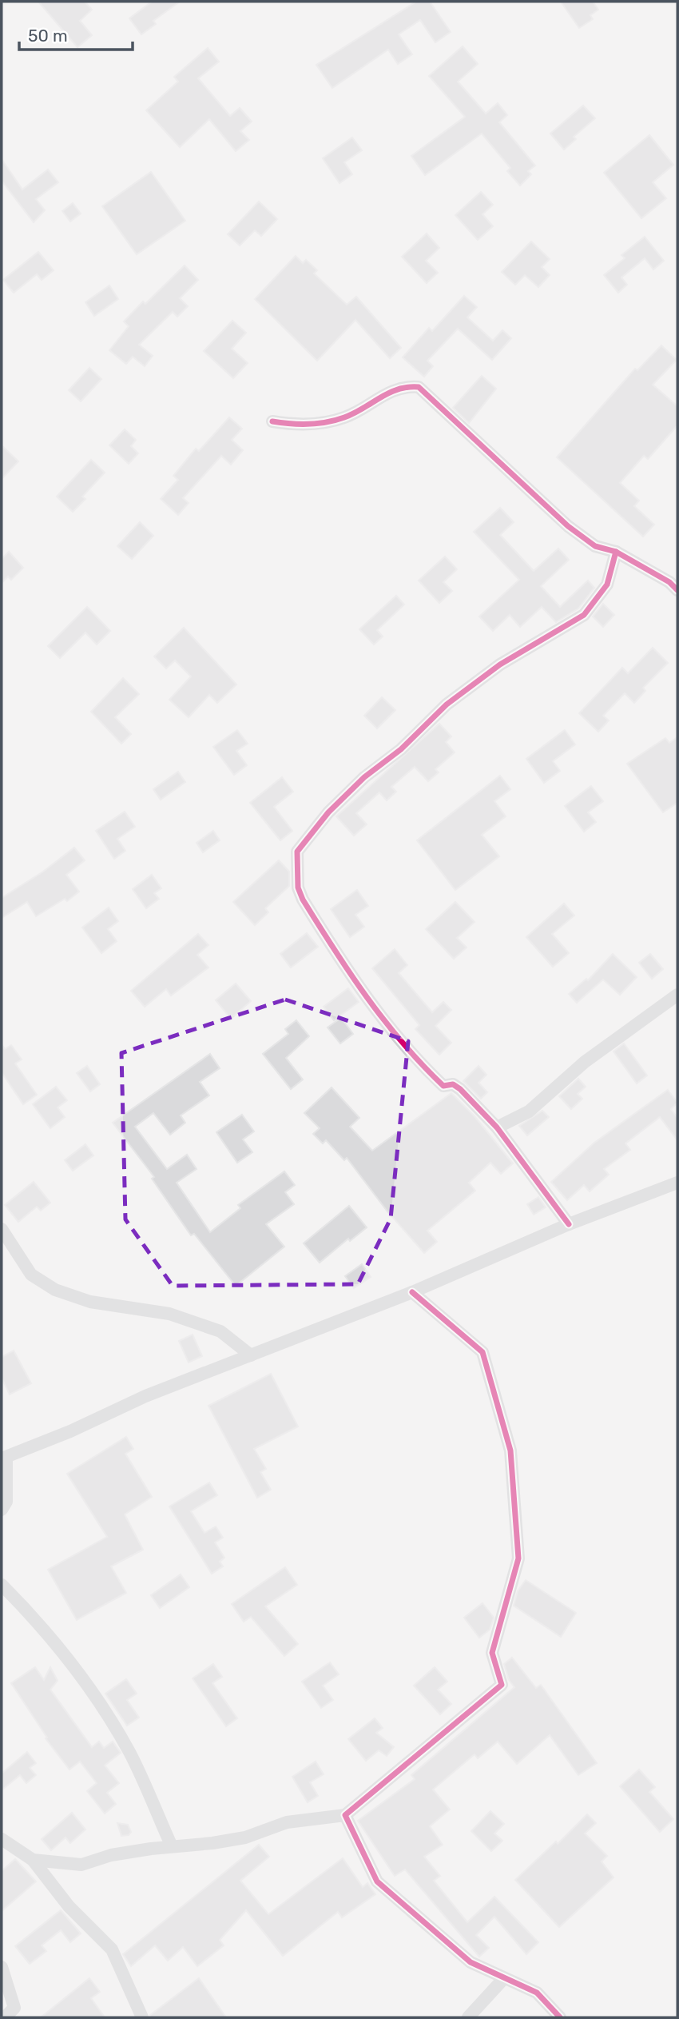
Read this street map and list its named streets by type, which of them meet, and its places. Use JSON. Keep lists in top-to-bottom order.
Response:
{
  "scale_bar": "50 m"
}
